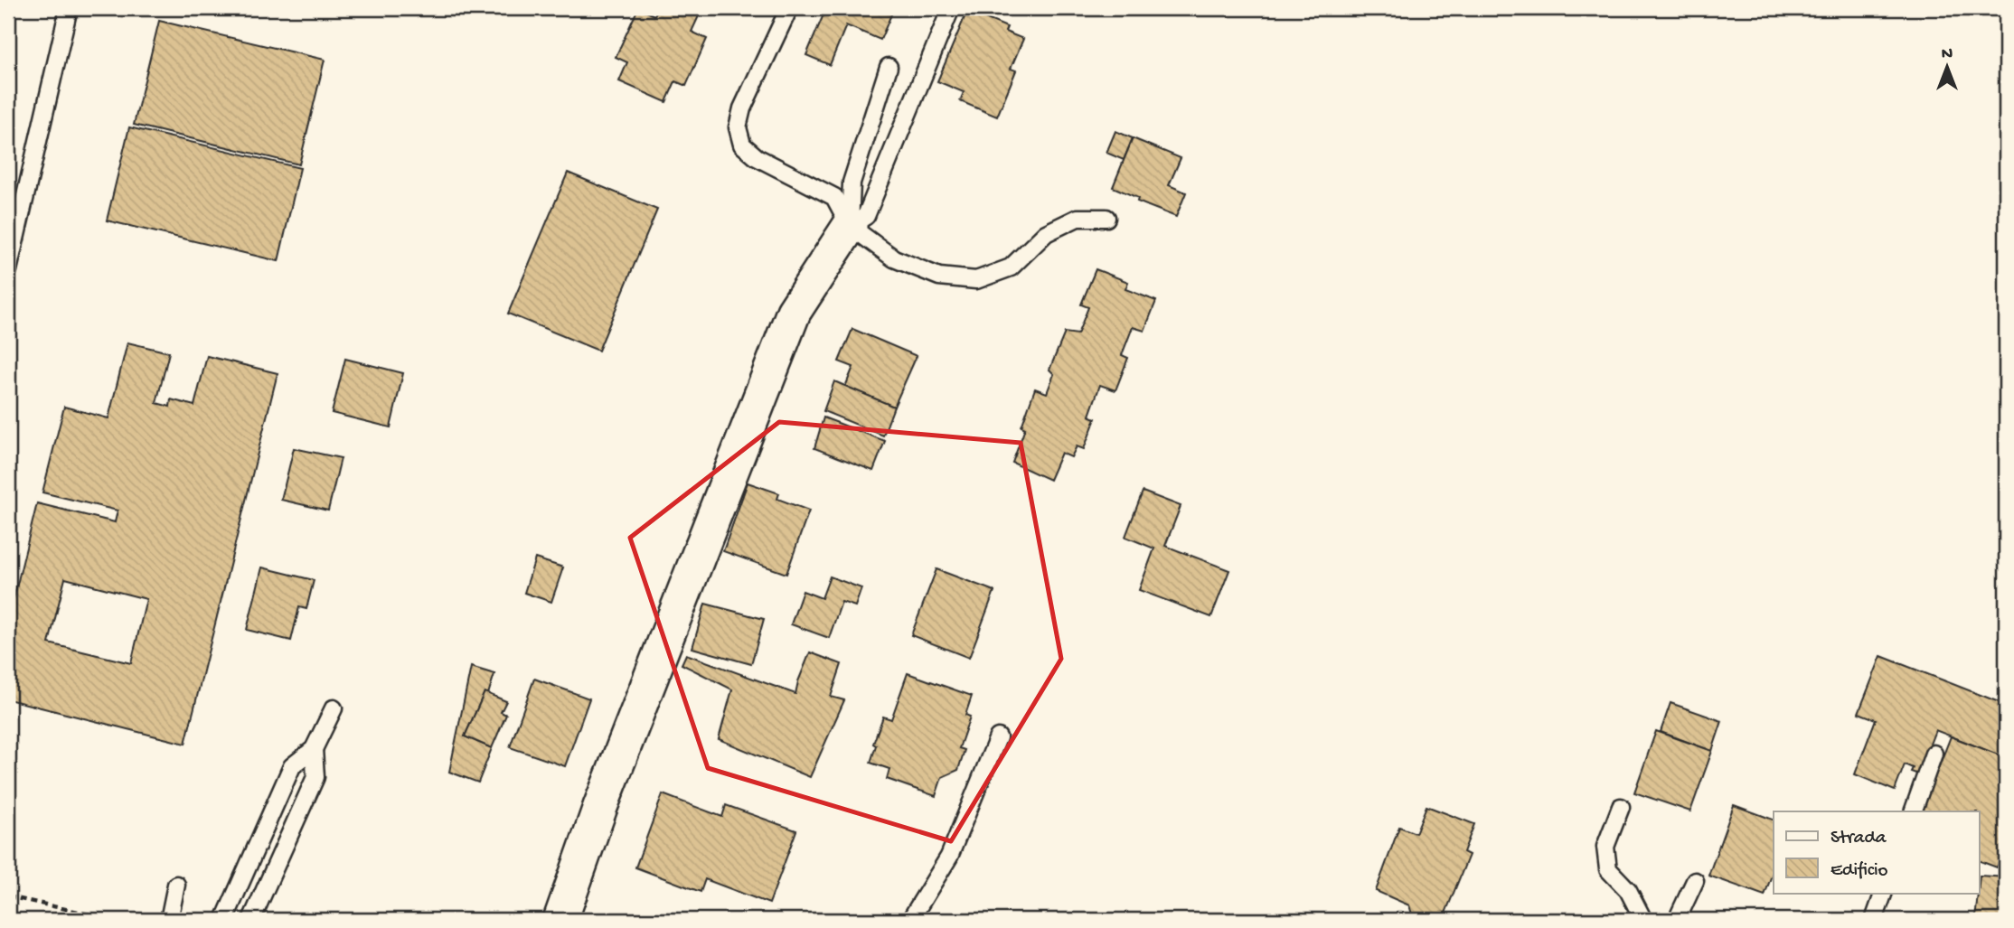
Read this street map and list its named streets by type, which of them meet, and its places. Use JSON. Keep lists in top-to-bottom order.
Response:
{
  "legend": ["Strada", "Edificio"],
  "north": "top"
}
